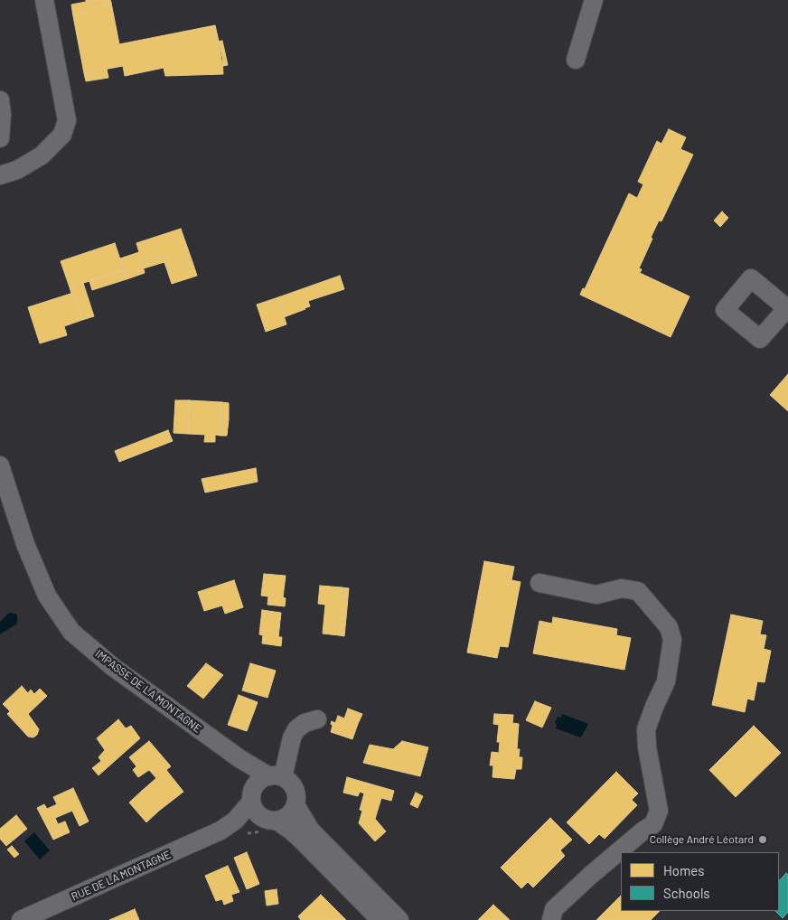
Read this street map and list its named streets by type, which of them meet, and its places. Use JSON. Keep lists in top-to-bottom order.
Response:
{
  "streets": {
    "street": ["IMPASSE DE LA MONTAGNE", "RUE DE LA MONTAGNE"]
  },
  "crossings": [
    ["IMPASSE DE LA MONTAGNE", "RUE DE LA MONTAGNE"]
  ],
  "places": ["Collège André Léotard"],
  "legend": ["Homes", "Schools"]
}
